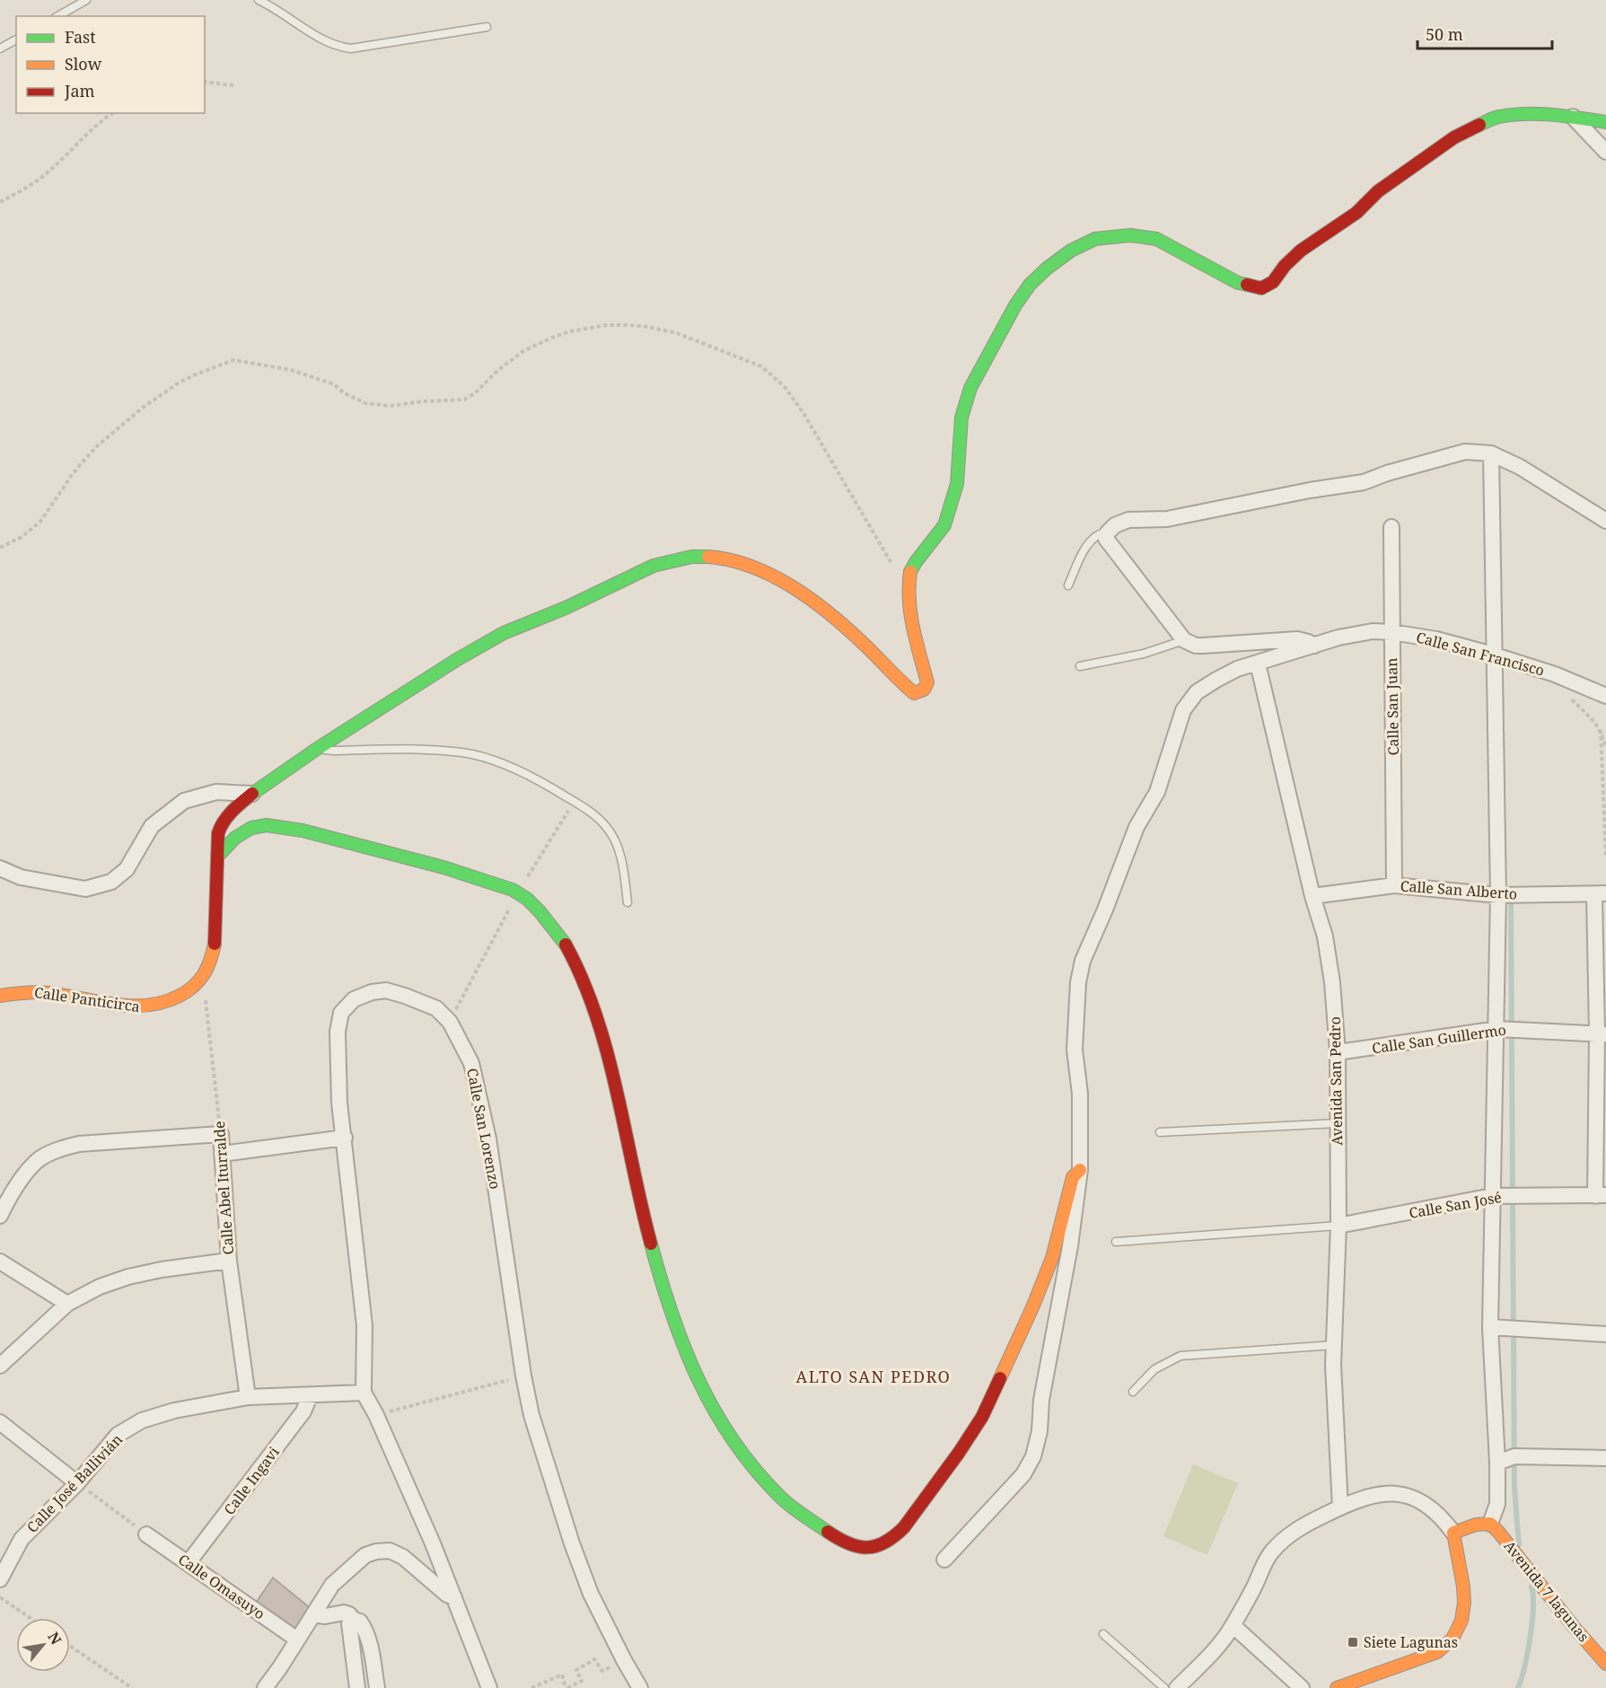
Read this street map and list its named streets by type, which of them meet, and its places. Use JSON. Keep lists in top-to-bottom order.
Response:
{
  "streets": {
    "street": [
      "Calle San Francisco",
      "Calle San Juan",
      "Calle San Alberto",
      "Calle Panticirca",
      "Calle San Guillermo",
      "Avenida San Pedro",
      "Calle San Lorenzo",
      "Calle Abel Iturralde",
      "Calle San José",
      "Calle Ingavi",
      "Calle José Ballivián",
      "Calle Omasuyo",
      "Avenida 7 lagunas"
    ]
  },
  "crossings": [
    ["Calle San Francisco", "Calle San Juan"],
    ["Calle San Francisco", "Avenida San Pedro"],
    ["Calle San Juan", "Calle San Alberto"],
    ["Calle San Alberto", "Avenida San Pedro"],
    ["Calle Panticirca", "Calle Abel Iturralde"],
    ["Calle San Guillermo", "Avenida San Pedro"],
    ["Avenida San Pedro", "Calle San José"],
    ["Calle San Lorenzo", "Calle José Ballivián"],
    ["Calle Abel Iturralde", "Calle José Ballivián"],
    ["Calle Ingavi", "Calle José Ballivián"],
    ["Calle Ingavi", "Calle Omasuyo"]
  ],
  "districts": ["ALTO SAN PEDRO"],
  "places": {
    "transit": ["Siete Lagunas"]
  },
  "legend": ["Fast", "Slow", "Jam"],
  "scale_bar": "50 m",
  "north": "top right"
}
